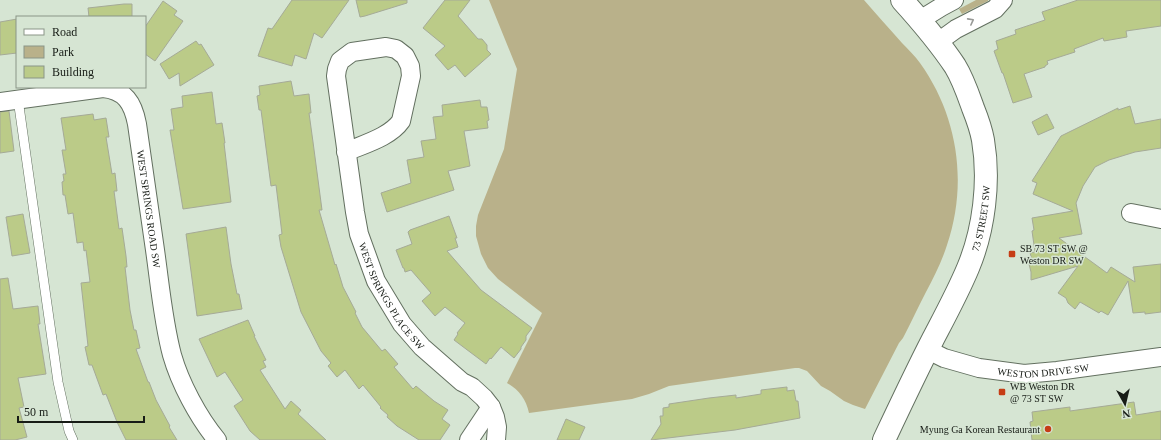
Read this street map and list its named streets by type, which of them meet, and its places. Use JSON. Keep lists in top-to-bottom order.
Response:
{
  "streets": {
    "street": [
      "WEST SPRINGS ROAD SW",
      "73 STREET SW",
      "WEST SPRINGS PLACE SW",
      "WESTON DRIVE SW"
    ]
  },
  "crossings": [
    ["73 STREET SW", "WESTON DRIVE SW"]
  ],
  "places": {
    "transit": ["SB 73 ST SW @ Weston DR SW", "WB Weston DR @ 73 ST SW"],
    "other": ["Myung Ga Korean Restaurant"]
  },
  "legend": ["Road", "Park", "Building"],
  "scale_bar": "50 m",
  "north": "bottom"
}
